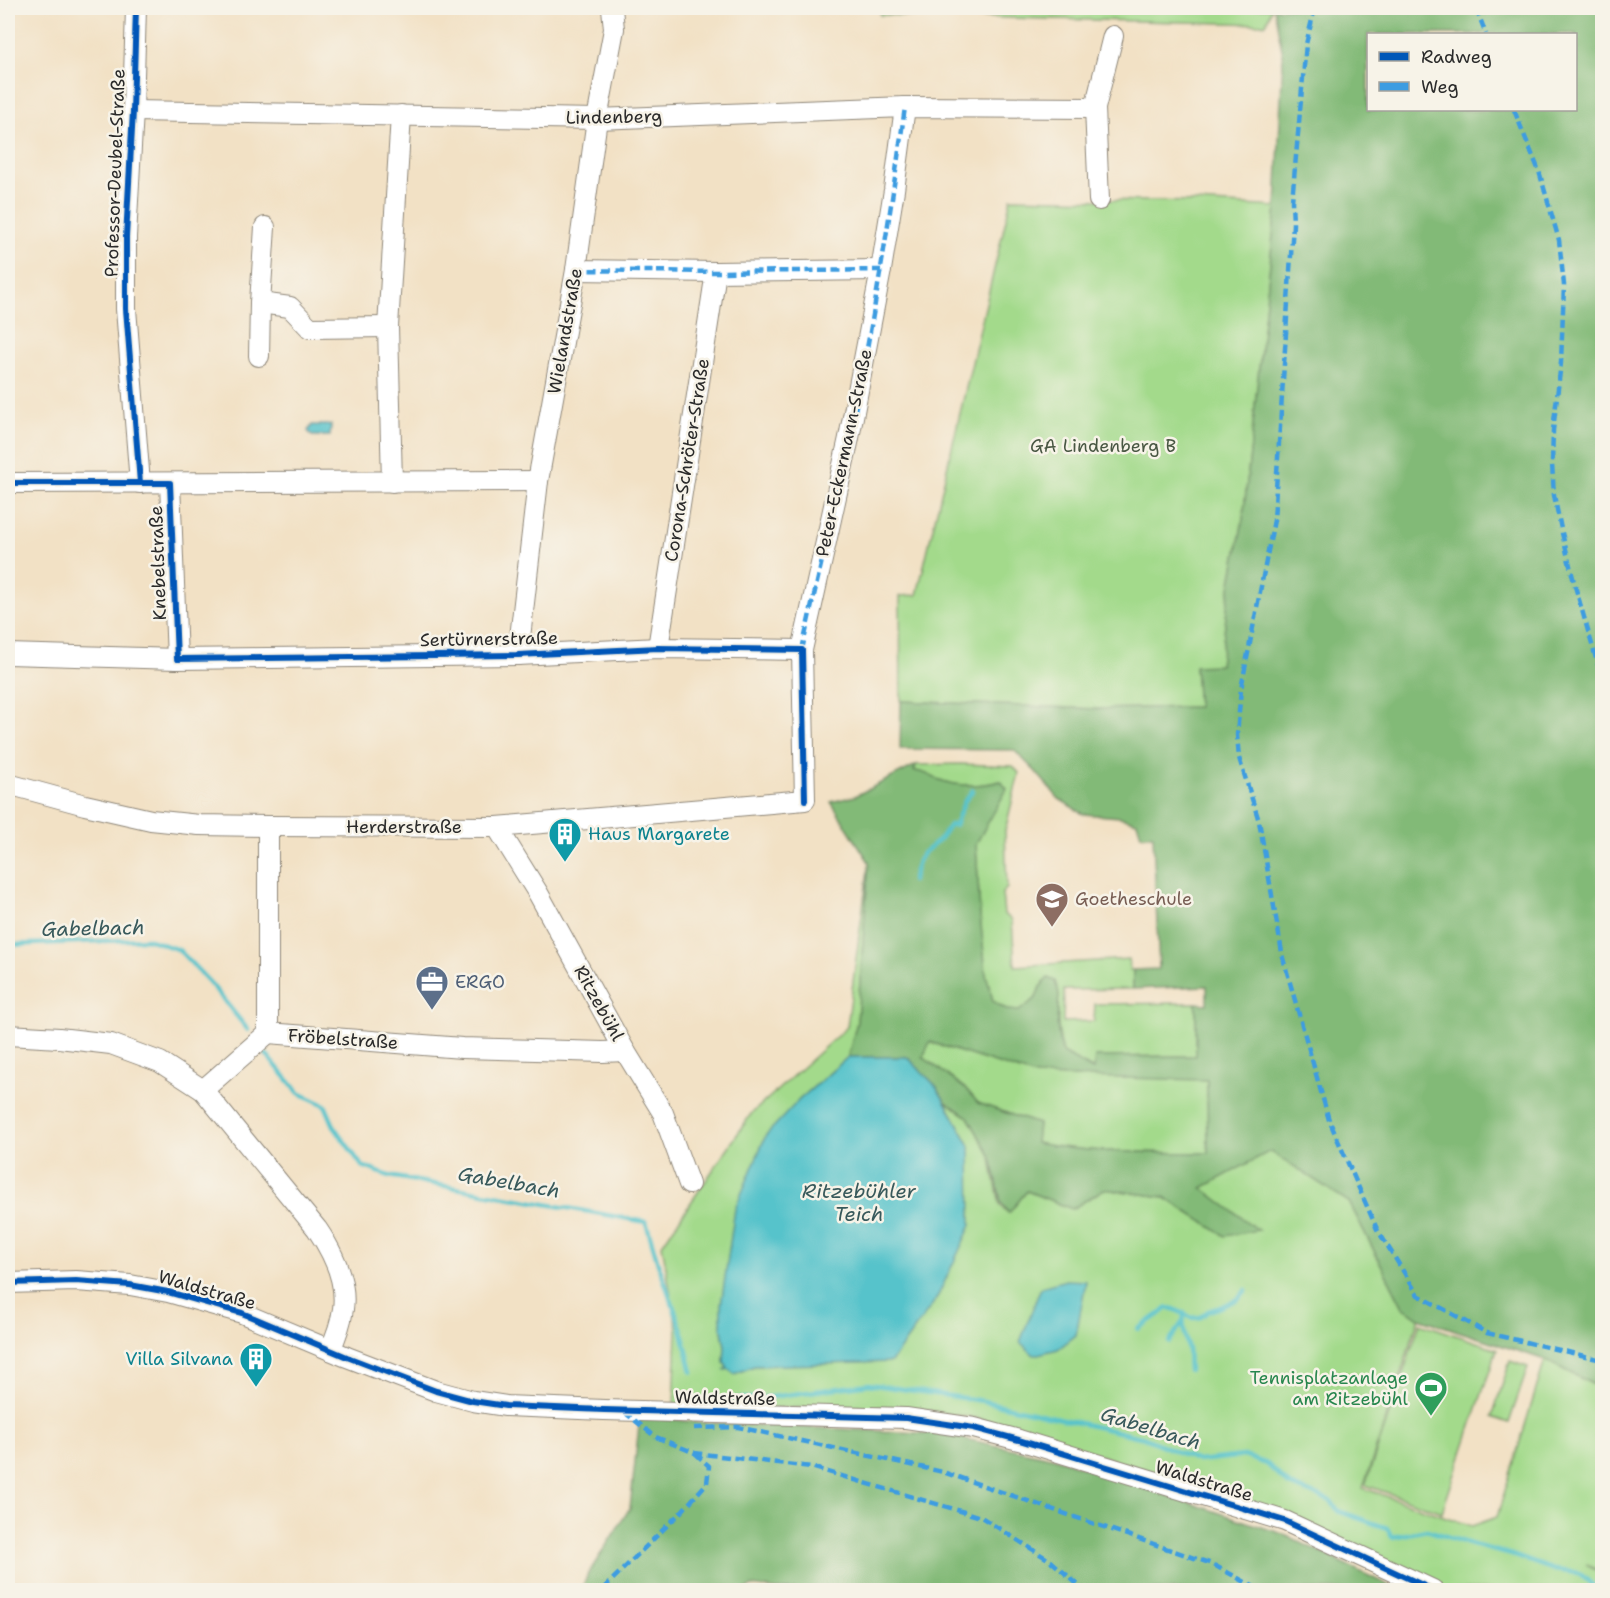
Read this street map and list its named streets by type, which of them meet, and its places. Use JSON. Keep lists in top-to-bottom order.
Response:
{
  "streets": {
    "street": [
      "Lindenberg",
      "Professor-Deubel-Straße",
      "Wielandstraße",
      "Peter-Eckermann-Straße",
      "Corona-Schröter-Straße",
      "Knebelstraße",
      "Sertürnerstraße",
      "Herderstraße",
      "Ritzebühl",
      "Fröbelstraße",
      "Waldstraße"
    ]
  },
  "crossings": [
    ["Lindenberg", "Professor-Deubel-Straße"],
    ["Lindenberg", "Wielandstraße"],
    ["Lindenberg", "Peter-Eckermann-Straße"],
    ["Professor-Deubel-Straße", "Knebelstraße"],
    ["Wielandstraße", "Knebelstraße"],
    ["Wielandstraße", "Sertürnerstraße"],
    ["Peter-Eckermann-Straße", "Sertürnerstraße"],
    ["Peter-Eckermann-Straße", "Herderstraße"],
    ["Corona-Schröter-Straße", "Sertürnerstraße"],
    ["Knebelstraße", "Sertürnerstraße"],
    ["Herderstraße", "Ritzebühl"],
    ["Herderstraße", "Fröbelstraße"],
    ["Ritzebühl", "Fröbelstraße"]
  ],
  "water": ["Gabelbach", "Ritzebühler Teich"],
  "parks": ["GA Lindenberg B"],
  "places": {
    "building": ["Haus Margarete", "Villa Silvana"],
    "school or university": ["Goetheschule"],
    "office": ["ERGO"],
    "sports": ["Tennisplatzanlage am Ritzebühl"]
  },
  "legend": ["Radweg", "Weg"]
}
